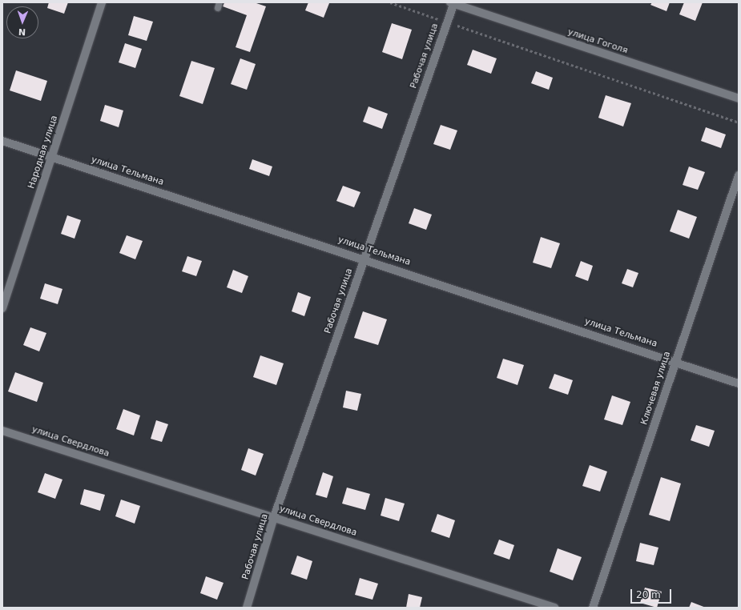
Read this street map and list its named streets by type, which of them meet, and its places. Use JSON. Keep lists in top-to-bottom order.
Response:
{
  "streets": {
    "street": [
      "улица Гоголя",
      "Рабочая улица",
      "Народная улица",
      "улица Тельмана",
      "Ключевая улица",
      "улица Свердлова"
    ]
  },
  "crossings": [
    ["улица Гоголя", "Рабочая улица"],
    ["Рабочая улица", "улица Тельмана"],
    ["Рабочая улица", "улица Свердлова"],
    ["Народная улица", "улица Тельмана"],
    ["улица Тельмана", "Ключевая улица"]
  ],
  "scale_bar": "20 m",
  "north": "bottom"
}
